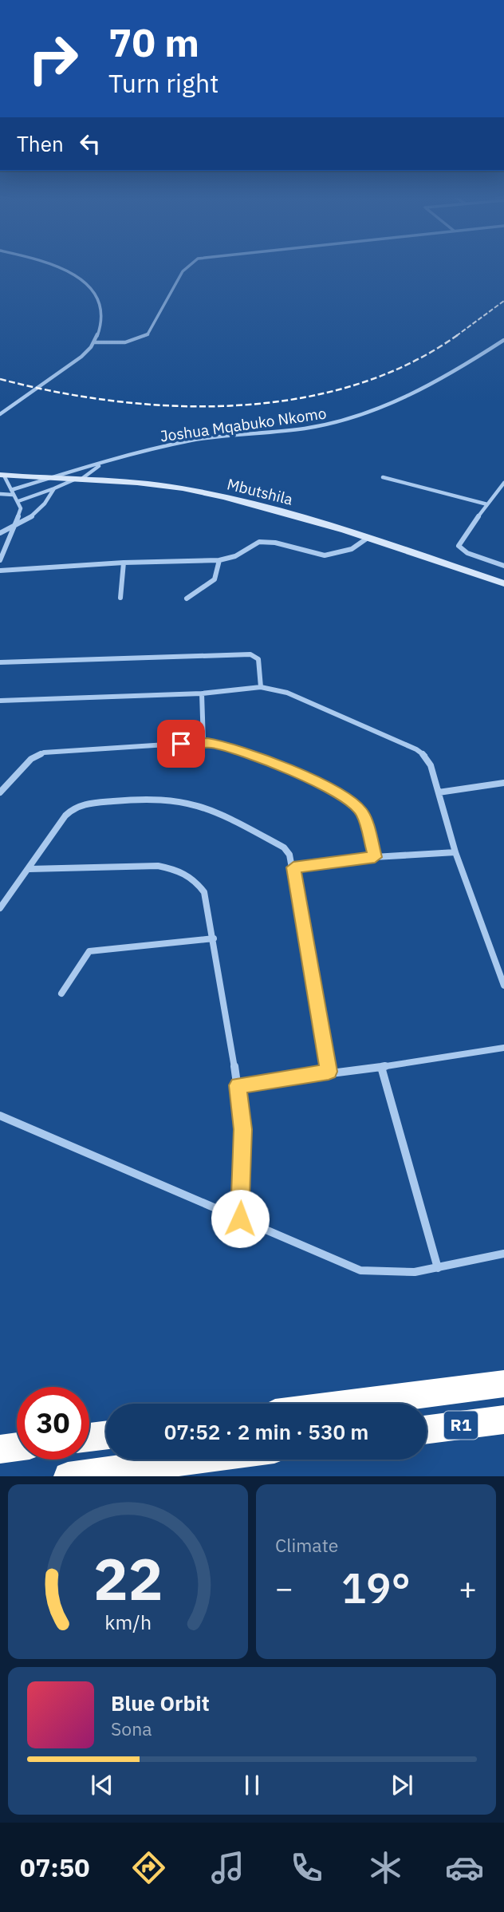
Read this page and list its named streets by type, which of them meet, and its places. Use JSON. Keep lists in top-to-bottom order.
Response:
{
  "streets": {
    "highway": ["R1"],
    "street": ["Joshua Mqabuko Nkomo", "Mbutshila"]
  },
  "crossings": [
    ["Joshua Mqabuko Nkomo", "Mbutshila"]
  ],
  "page": {
    "turn": ["70 m", "Turn right"],
    "then": "Then",
    "limit": "30",
    "trip": "07:52 · 2 min · 530 m",
    "tile": "Climate",
    "heat": ["−", "19°", "+"],
    "song": ["Blue Orbit", "Sona"],
    "tabs": "07:50",
    "gauge": ["22", "km/h"]
  }
}
